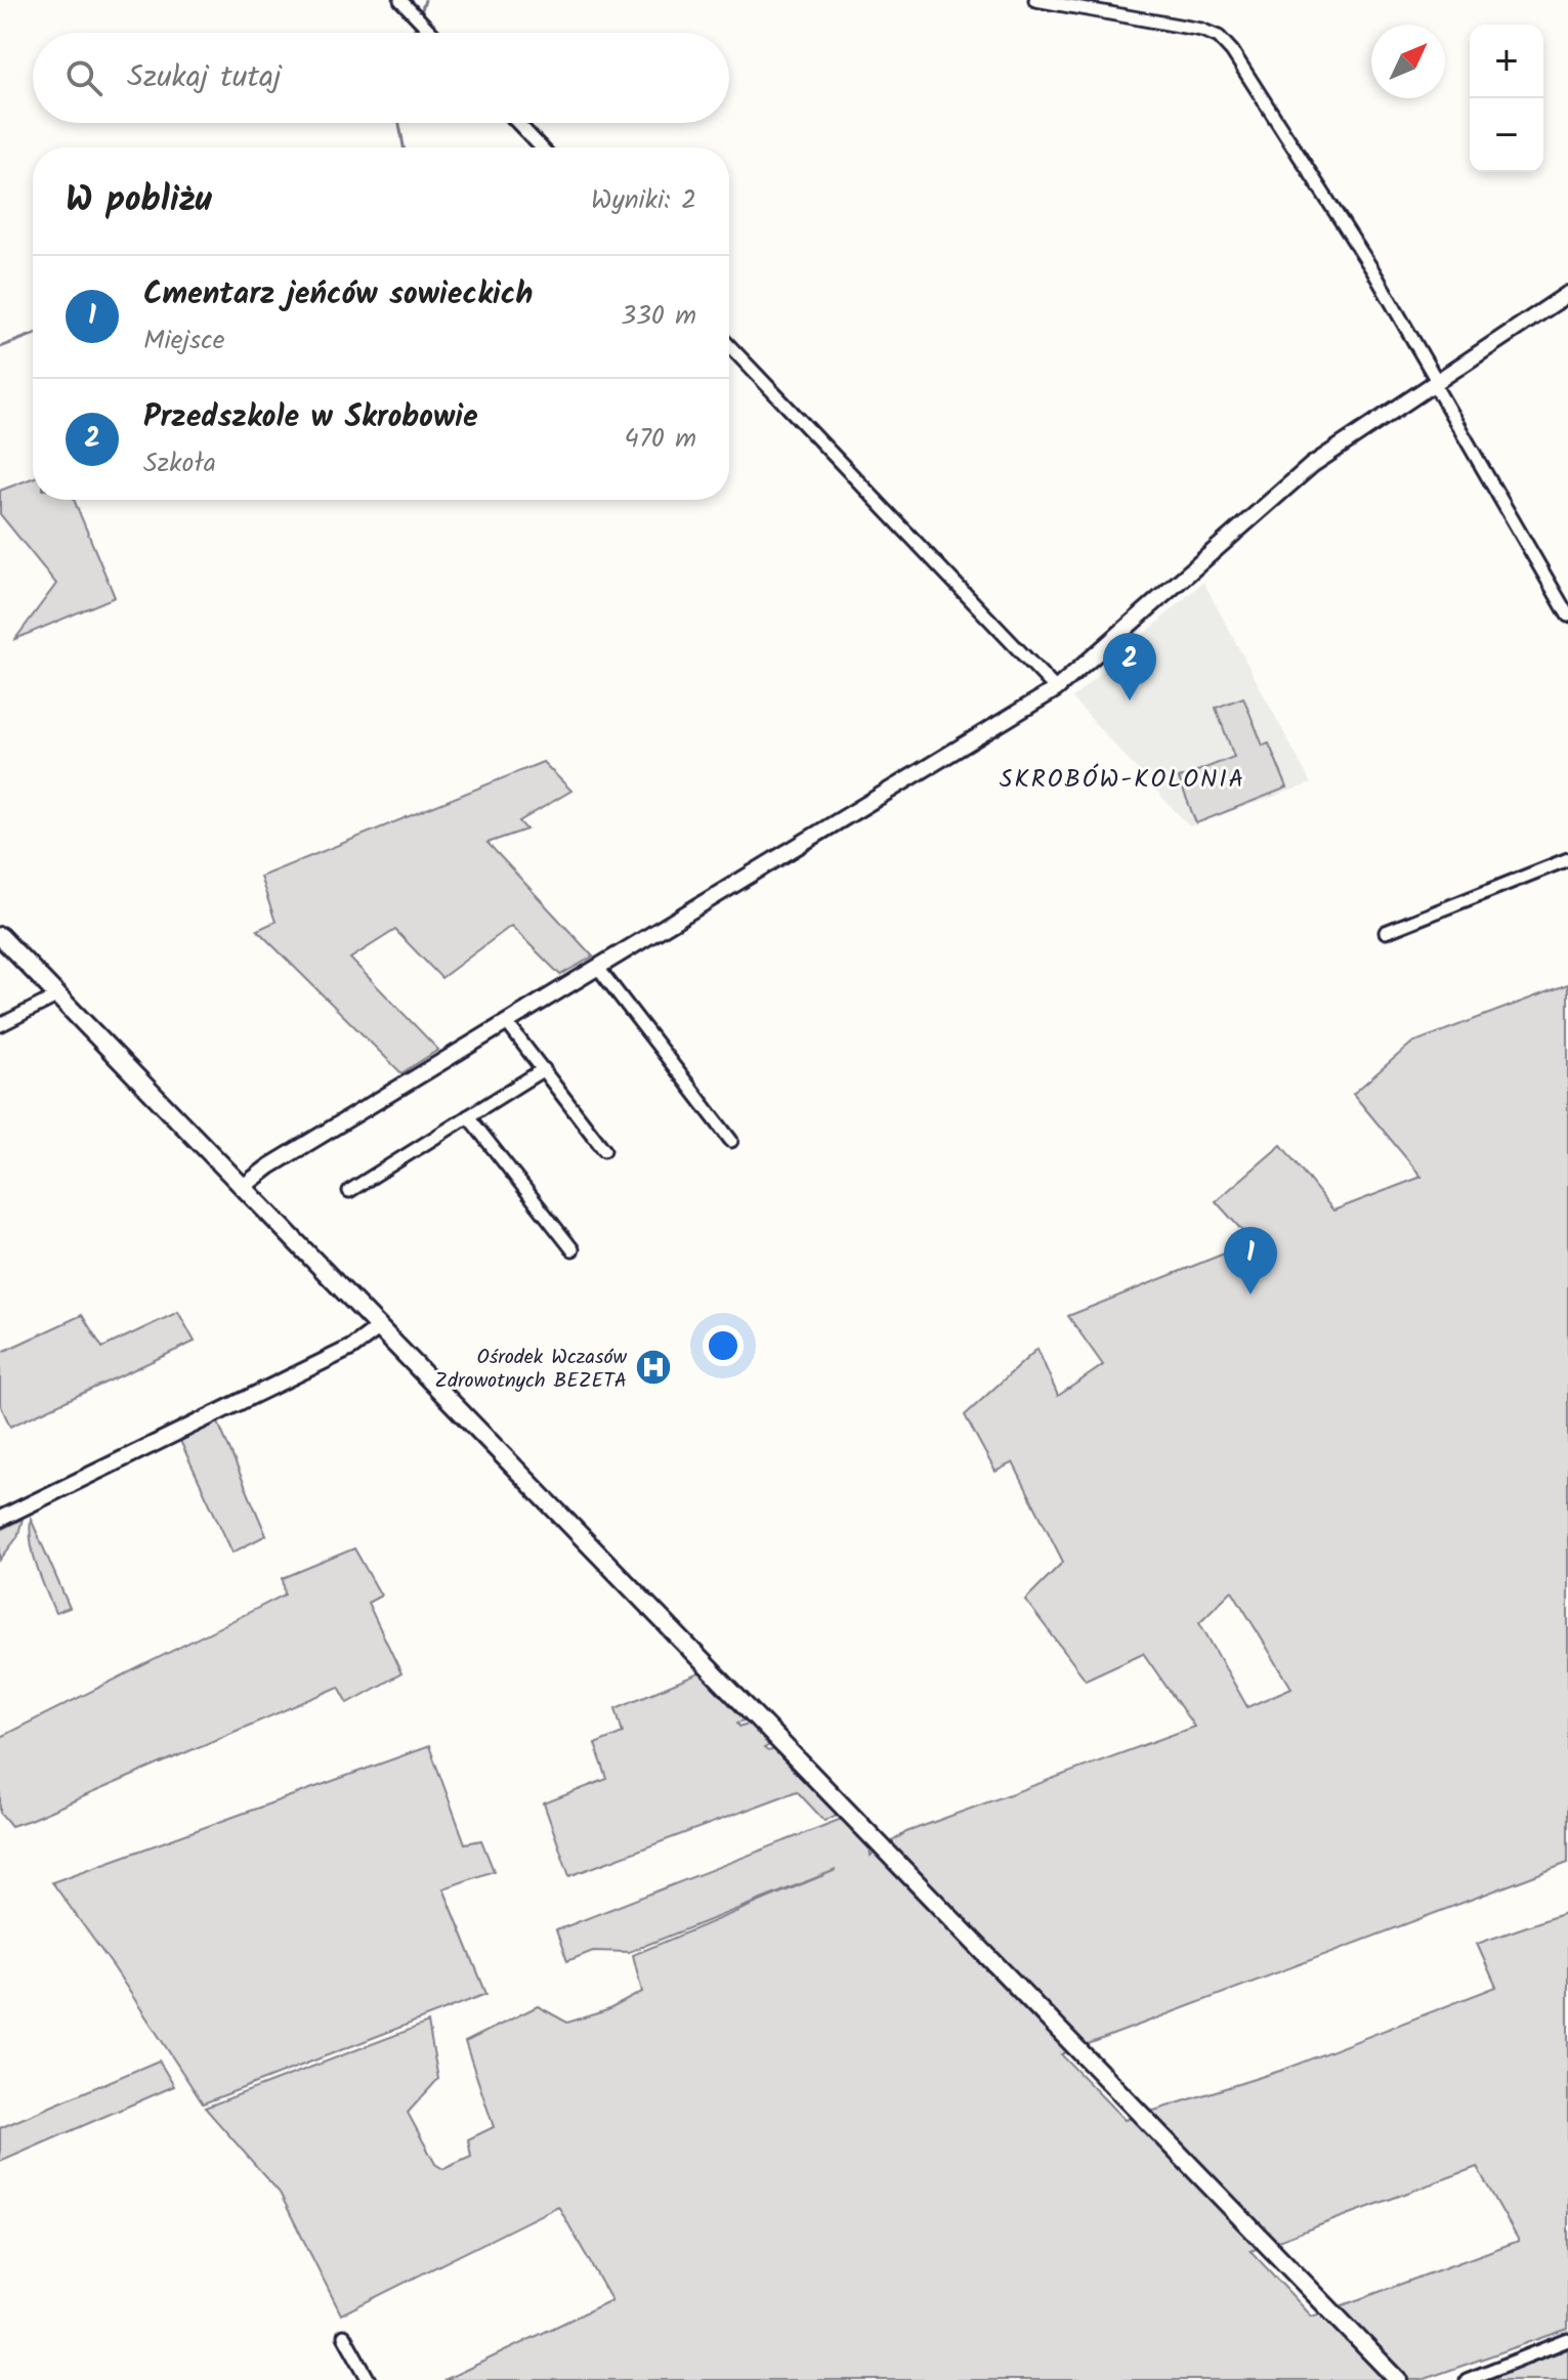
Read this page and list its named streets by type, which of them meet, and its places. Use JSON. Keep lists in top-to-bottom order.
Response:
{
  "districts": ["SKROBÓW-KOLONIA"],
  "places": {
    "hospital": ["Ośrodek Wczasów Zdrowotnych BEZETA"]
  },
  "north": "top right",
  "page": {
    "map_buttons": ["+", "−"],
    "search": "Szukaj tutaj",
    "heading": ["W pobliżu", "Wyniki: 2"],
    "list": [
      {
        "mark": "1",
        "name": "Cmentarz jeńców sowieckich",
        "note": "Miejsce",
        "value": "330 m"
      },
      {
        "mark": "2",
        "name": "Przedszkole w Skrobowie",
        "note": "Szkoła",
        "value": "470 m"
      }
    ],
    "pins": ["2", "1"]
  }
}
